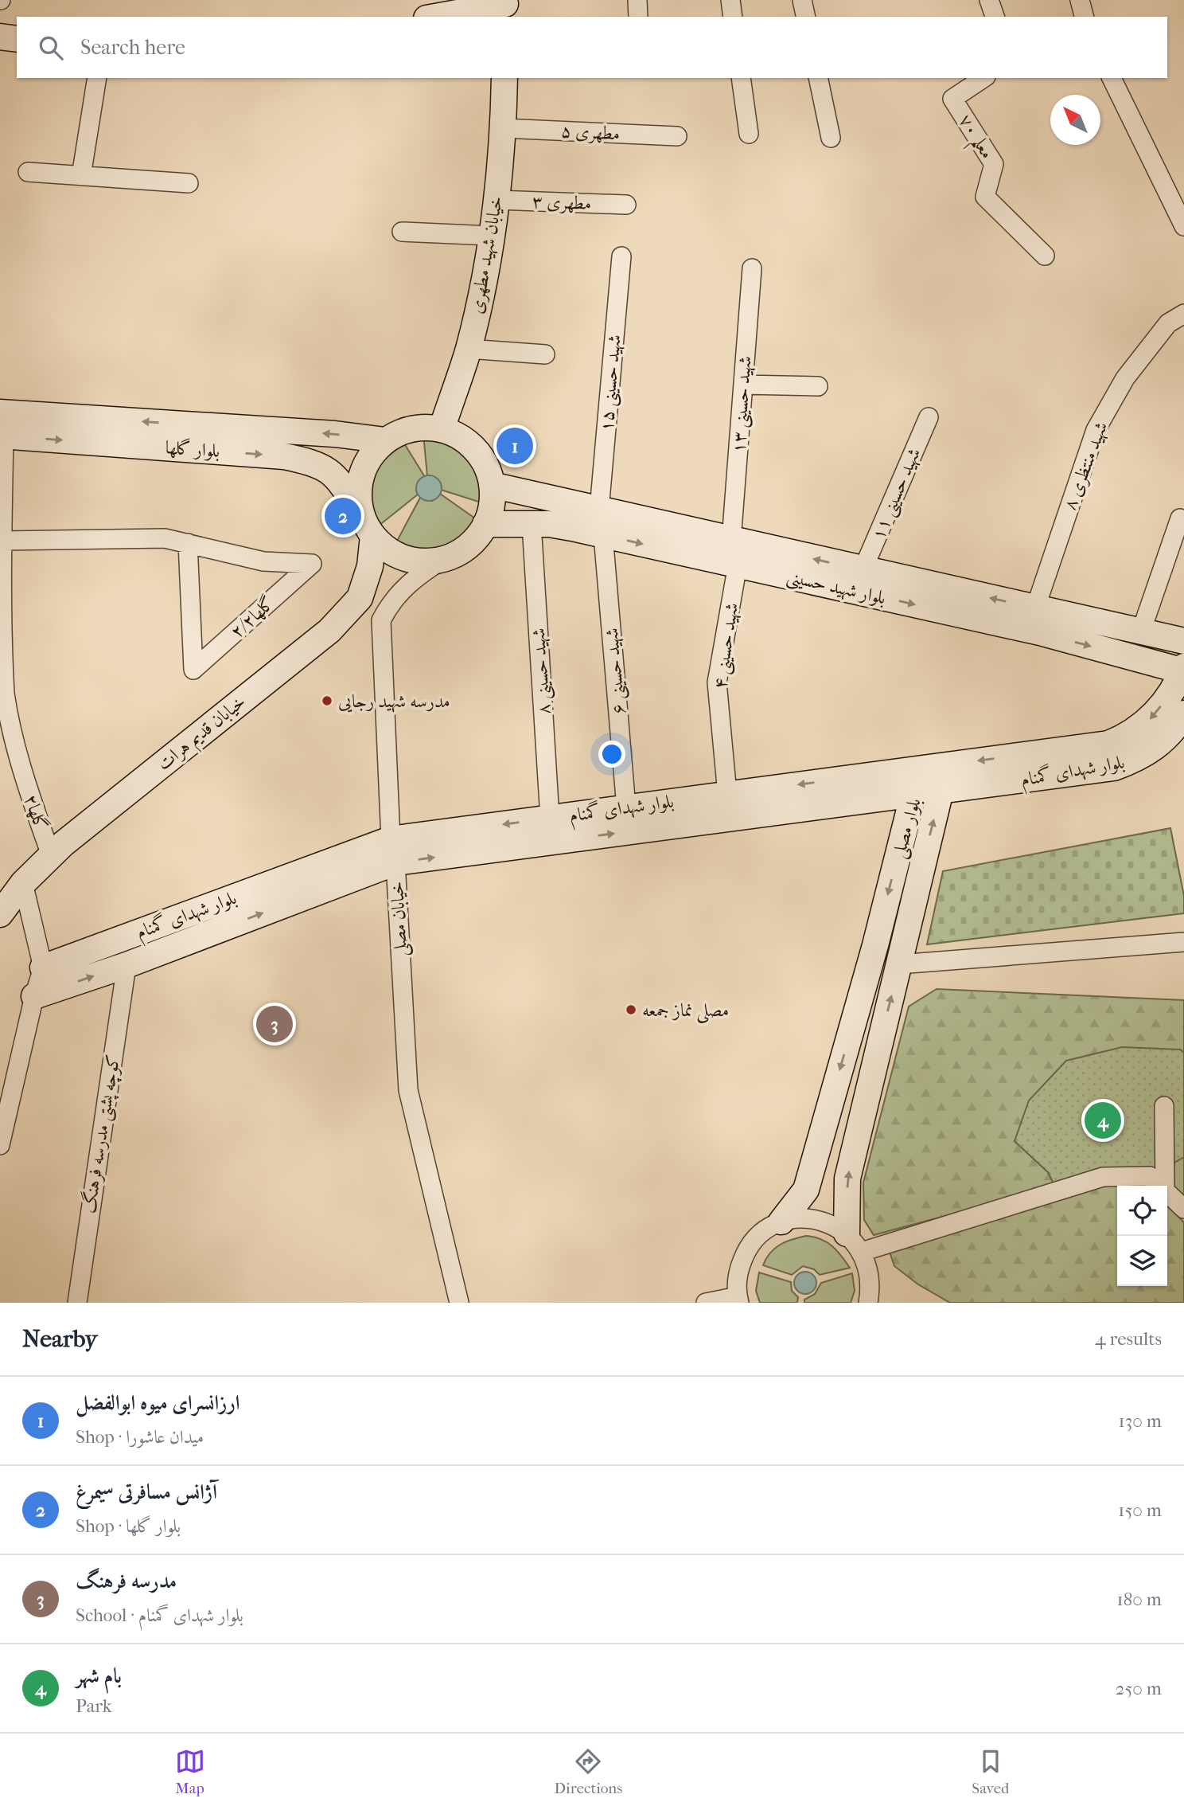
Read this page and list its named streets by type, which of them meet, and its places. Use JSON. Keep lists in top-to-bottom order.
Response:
{
  "streets": {
    "street": [
      "مطهری ۵",
      "معلم ۷۰",
      "مطهری ۳",
      "خیابان شهید مطهری",
      "شهید حسینی ۱۵",
      "شهید حسینی ۱۳",
      "بلوار گلها",
      "شهید منتظری ۸",
      "شهید حسینی ۱۱",
      "بلوار شهید حسینی",
      "گلها۲/۲",
      "شهید حسینی ۴",
      "شهید حسینی ۸",
      "شهید حسینی ۶",
      "خیابان قدیم هرات",
      "بلوار شهدای گمنام",
      "گلها۲",
      "بلوار مصلی",
      "خیابان مصلی",
      "کوچه پشتی مدرسه فرهنگ"
    ]
  },
  "crossings": [
    ["مطهری ۵", "خیابان شهید مطهری"],
    ["مطهری ۳", "خیابان شهید مطهری"],
    ["خیابان شهید مطهری", "بلوار گلها"],
    ["خیابان شهید مطهری", "بلوار شهید حسینی"],
    ["خیابان شهید مطهری", "خیابان قدیم هرات"],
    ["خیابان شهید مطهری", "خیابان مصلی"],
    ["شهید حسینی ۱۵", "بلوار شهید حسینی"],
    ["شهید حسینی ۱۳", "بلوار شهید حسینی"],
    ["بلوار گلها", "بلوار شهید حسینی"],
    ["بلوار گلها", "خیابان قدیم هرات"],
    ["بلوار گلها", "گلها۲"],
    ["بلوار گلها", "خیابان مصلی"],
    ["شهید منتظری ۸", "بلوار شهید حسینی"],
    ["شهید حسینی ۱۱", "بلوار شهید حسینی"],
    ["بلوار شهید حسینی", "شهید حسینی ۴"],
    ["بلوار شهید حسینی", "شهید حسینی ۸"],
    ["بلوار شهید حسینی", "شهید حسینی ۶"],
    ["بلوار شهید حسینی", "خیابان قدیم هرات"],
    ["بلوار شهید حسینی", "بلوار شهدای گمنام"],
    ["بلوار شهید حسینی", "خیابان مصلی"],
    ["گلها۲/۲", "گلها۲"],
    ["شهید حسینی ۴", "بلوار شهدای گمنام"],
    ["شهید حسینی ۸", "بلوار شهدای گمنام"],
    ["شهید حسینی ۶", "بلوار شهدای گمنام"],
    ["خیابان قدیم هرات", "گلها۲"],
    ["خیابان قدیم هرات", "خیابان مصلی"],
    ["بلوار شهدای گمنام", "بلوار مصلی"],
    ["بلوار شهدای گمنام", "خیابان مصلی"],
    ["بلوار شهدای گمنام", "کوچه پشتی مدرسه فرهنگ"]
  ],
  "places": ["مدرسه شهید رجایی", "مصلی نماز جمعه"],
  "north": "top left",
  "page": {
    "search": "Search here",
    "pins": [
      "1",
      "2",
      "3",
      "4"
    ],
    "heading": ["Nearby", "4 results"],
    "list": [
      {
        "mark": "1",
        "name": "ارزانسرای میوه ابوالفضل",
        "note": "Shop · میدان عاشورا",
        "value": "130 m"
      },
      {
        "mark": "2",
        "name": "آژانس مسافرتی سیمرغ",
        "note": "Shop · بلوار گلها",
        "value": "150 m"
      },
      {
        "mark": "3",
        "name": "مدرسه فرهنگ",
        "note": "School · بلوار شهدای گمنام",
        "value": "180 m"
      },
      {
        "mark": "4",
        "name": "بام شهر",
        "note": "Park",
        "value": "250 m"
      }
    ],
    "nav": ["Map", "Directions", "Saved"]
  }
}
